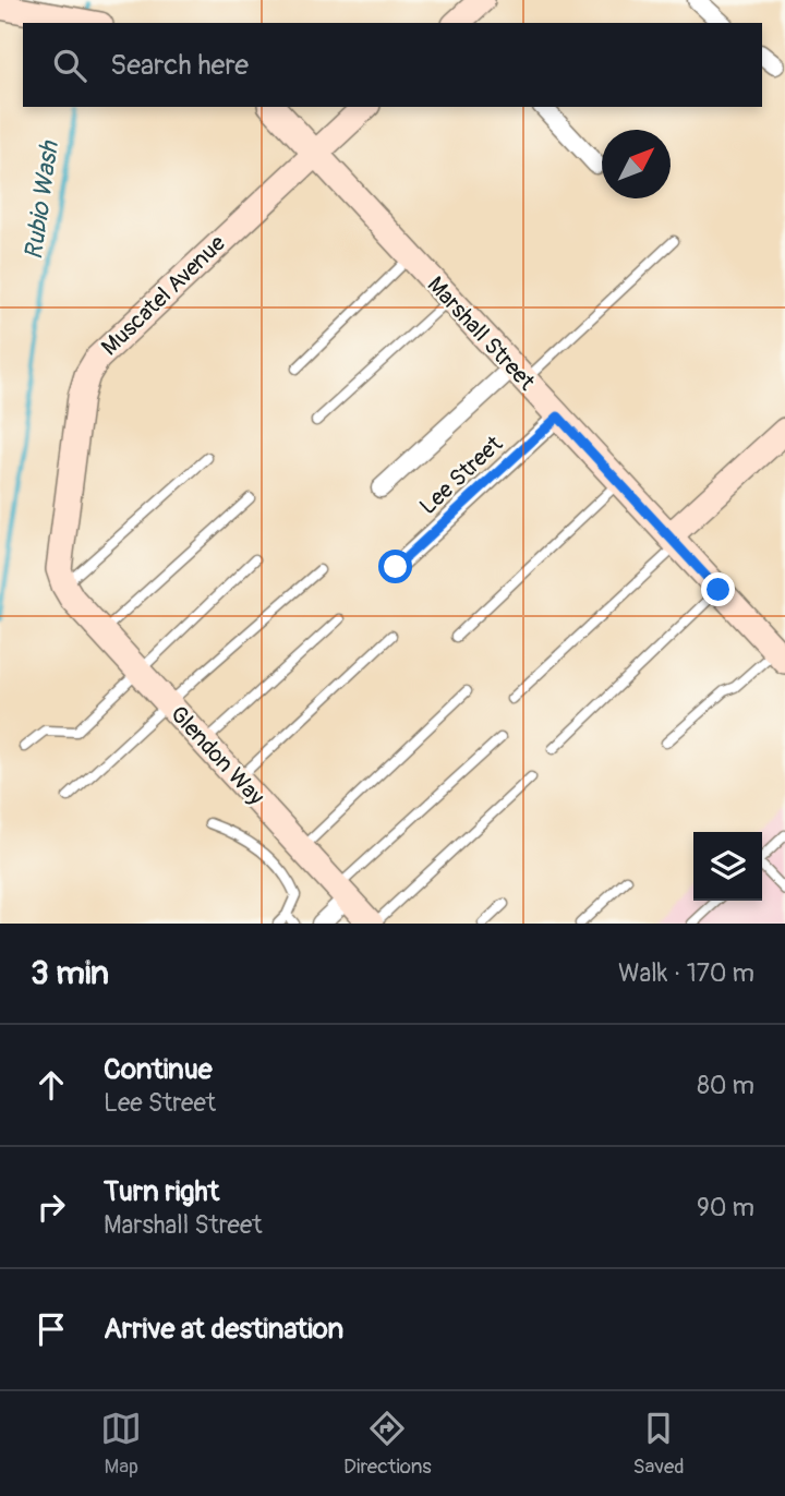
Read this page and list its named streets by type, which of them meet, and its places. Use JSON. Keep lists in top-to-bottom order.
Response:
{
  "streets": {
    "street": [
      "Muscatel Avenue",
      "Marshall Street",
      "Lee Street",
      "Glendon Way"
    ]
  },
  "crossings": [
    ["Muscatel Avenue", "Marshall Street"],
    ["Muscatel Avenue", "Glendon Way"],
    ["Marshall Street", "Lee Street"]
  ],
  "water": ["Rubio Wash"],
  "north": "top right",
  "page": {
    "search": "Search here",
    "heading": ["3 min", "Walk · 170 m"],
    "list": [
      ["Continue", "Lee Street", "80 m"],
      ["Turn right", "Marshall Street", "90 m"],
      "Arrive at destination"
    ],
    "nav": ["Map", "Directions", "Saved"]
  }
}
